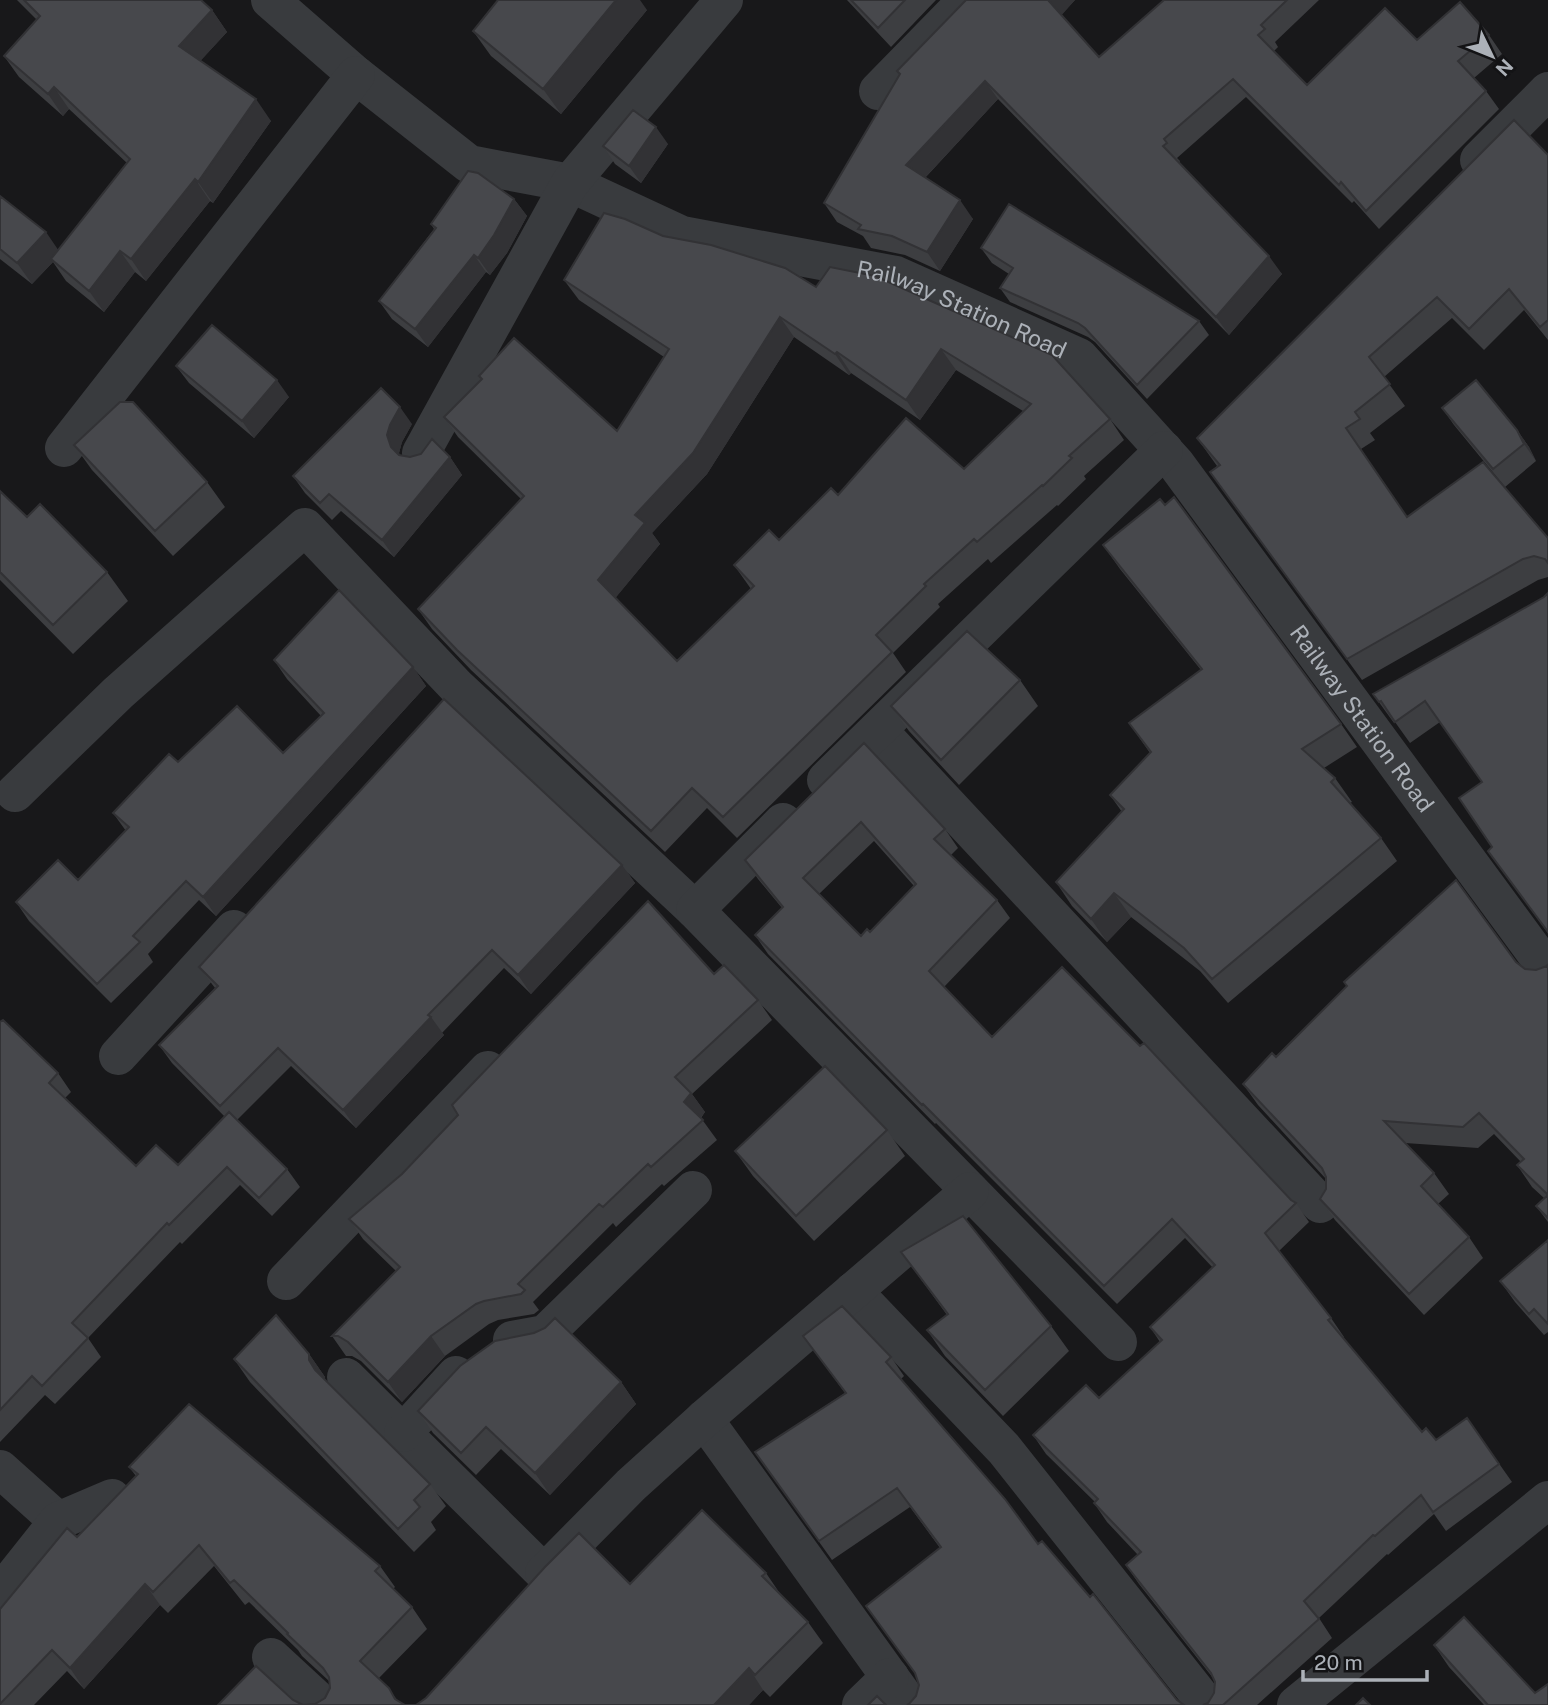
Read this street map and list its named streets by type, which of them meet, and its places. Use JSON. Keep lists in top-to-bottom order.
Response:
{
  "streets": {
    "street": ["Railway Station Road"]
  },
  "scale_bar": "20 m",
  "north": "bottom right"
}
